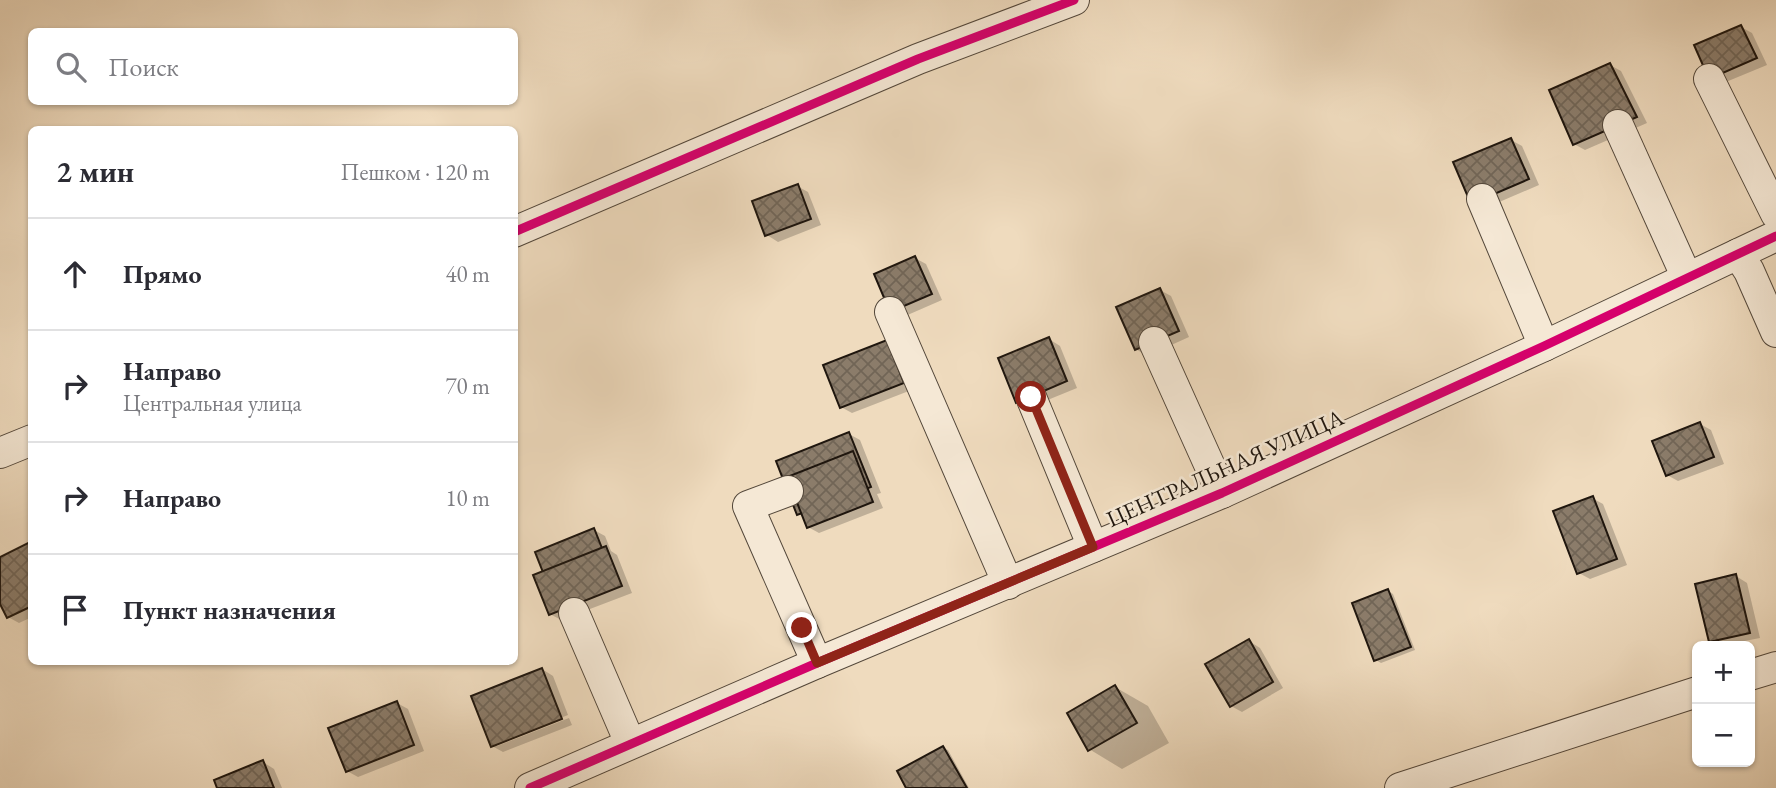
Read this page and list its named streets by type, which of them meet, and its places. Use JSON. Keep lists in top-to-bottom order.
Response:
{
  "streets": {
    "street": ["ЦЕНТРАЛЬНАЯ УЛИЦА"]
  },
  "page": {
    "search": "Поиск",
    "heading": ["2 мин", "Пешком · 120 m"],
    "list": [
      ["Прямо", "40 m"],
      ["Направо", "Центральная улица", "70 m"],
      ["Направо", "10 m"],
      "Пункт назначения"
    ],
    "map_buttons": ["+", "−"]
  }
}
